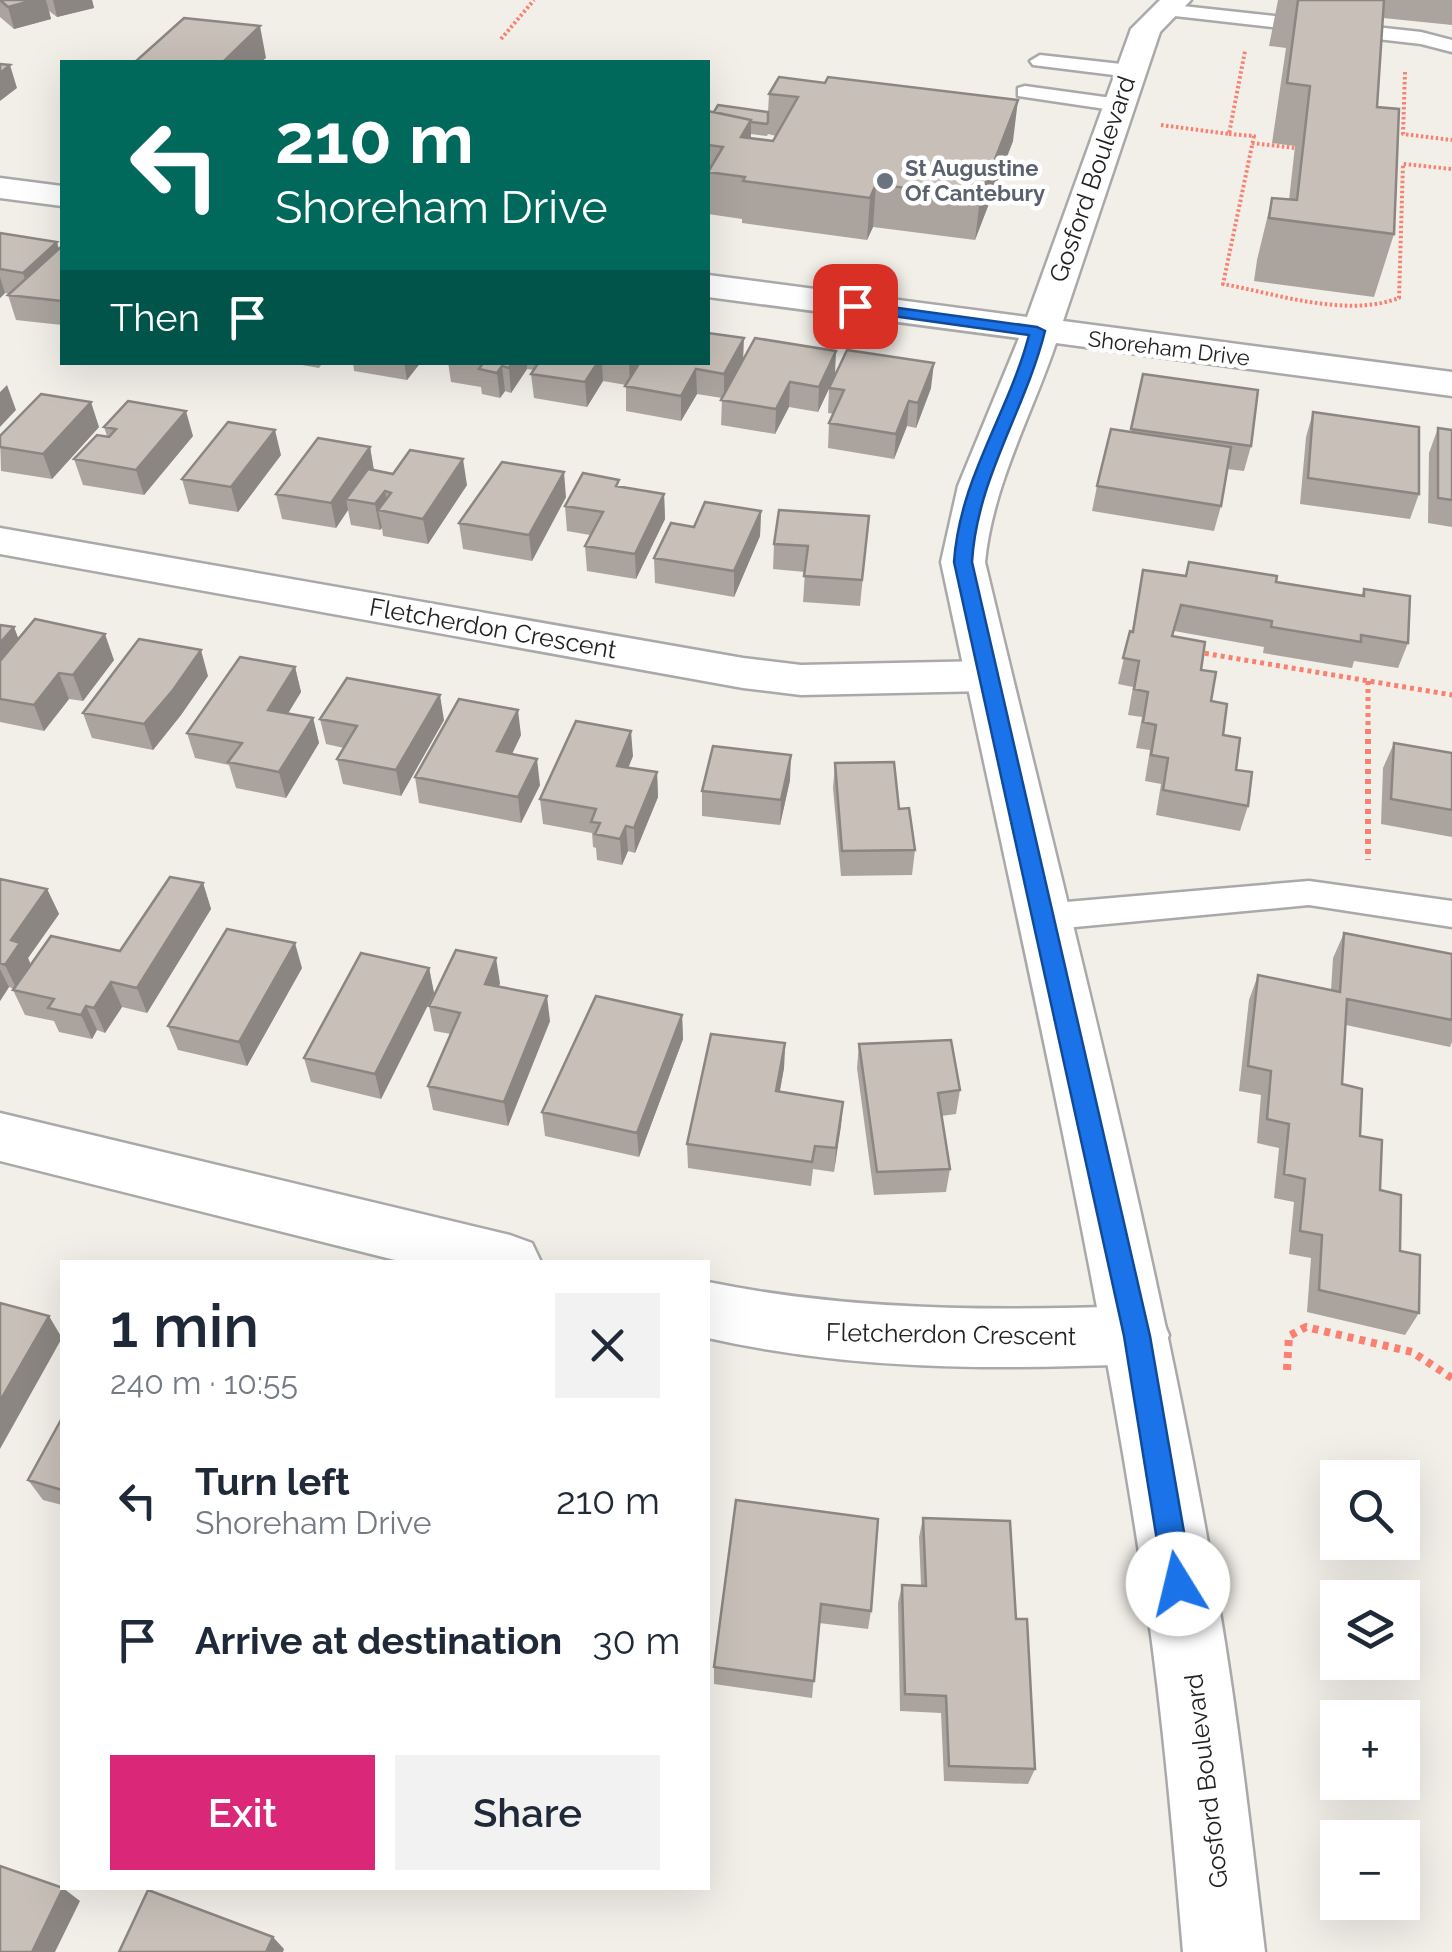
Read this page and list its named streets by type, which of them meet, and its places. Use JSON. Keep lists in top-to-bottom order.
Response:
{
  "streets": {
    "street": ["Gosford Boulevard", "Shoreham Drive", "Fletcherdon Crescent"]
  },
  "crossings": [
    ["Gosford Boulevard", "Shoreham Drive"],
    ["Gosford Boulevard", "Fletcherdon Crescent"]
  ],
  "places": ["St Augustine Of Cantebury"],
  "page": {
    "turn": ["210 m", "Shoreham Drive"],
    "then": "Then",
    "heading": ["1 min", "240 m · 10:55"],
    "list": [
      {
        "name": "Turn left",
        "note": "Shoreham Drive",
        "value": "210 m"
      },
      {
        "name": "Arrive at destination",
        "value": "30 m"
      }
    ],
    "map_buttons": ["+", "−"],
    "buttons": ["Exit", "Share"]
  }
}
